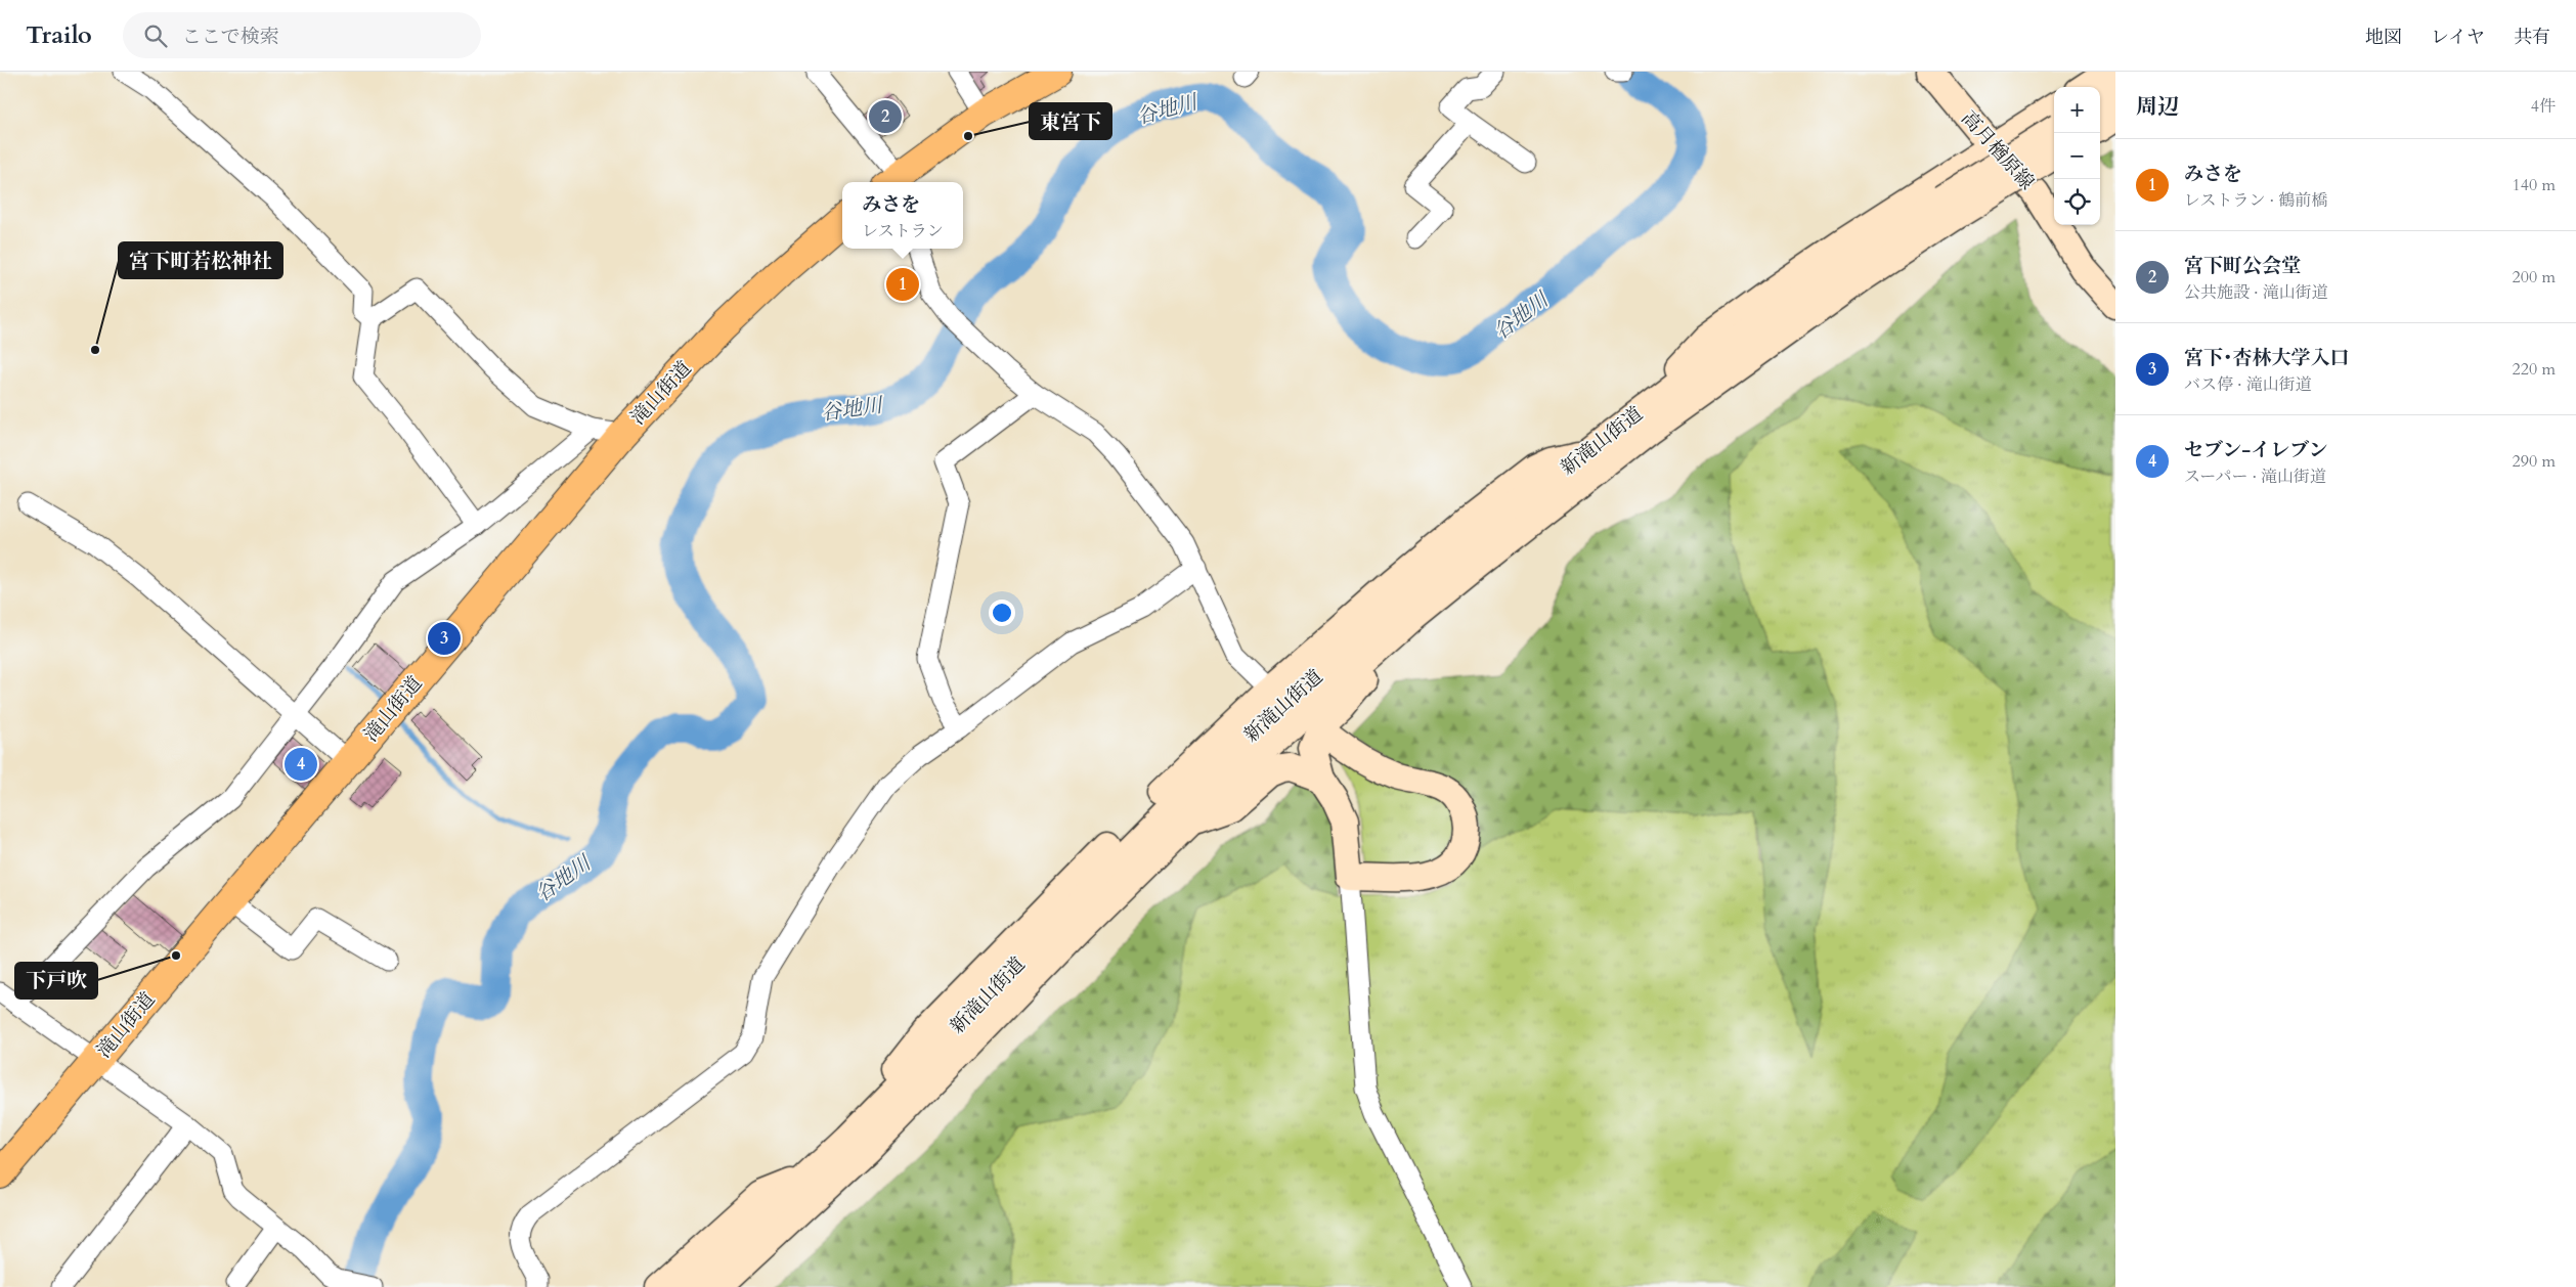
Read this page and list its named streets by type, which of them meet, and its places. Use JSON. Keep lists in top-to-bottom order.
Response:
{
  "streets": {
    "highway": ["滝山街道"],
    "main road": ["高月楢原線", "新滝山街道"]
  },
  "water": ["谷地川"],
  "places": ["東宮下", "宮下町若松神社", "下戸吹"],
  "page": {
    "header": "Trailo",
    "search": "ここで検索",
    "nav": ["地図", "レイヤ", "共有"],
    "heading": ["周辺", "4件"],
    "map_buttons": ["+", "−"],
    "pins": [
      "2",
      "1",
      "3",
      "4"
    ],
    "list": [
      {
        "mark": "1",
        "name": "みさを",
        "note": "レストラン · 鶴前橋",
        "value": "140 m"
      },
      {
        "mark": "2",
        "name": "宮下町公会堂",
        "note": "公共施設 · 滝山街道",
        "value": "200 m"
      },
      {
        "mark": "3",
        "name": "宮下･杏林大学入口",
        "note": "バス停 · 滝山街道",
        "value": "220 m"
      },
      {
        "mark": "4",
        "name": "セブン-イレブン",
        "note": "スーパー · 滝山街道",
        "value": "290 m"
      }
    ],
    "popup": ["みさを", "レストラン"]
  }
}
